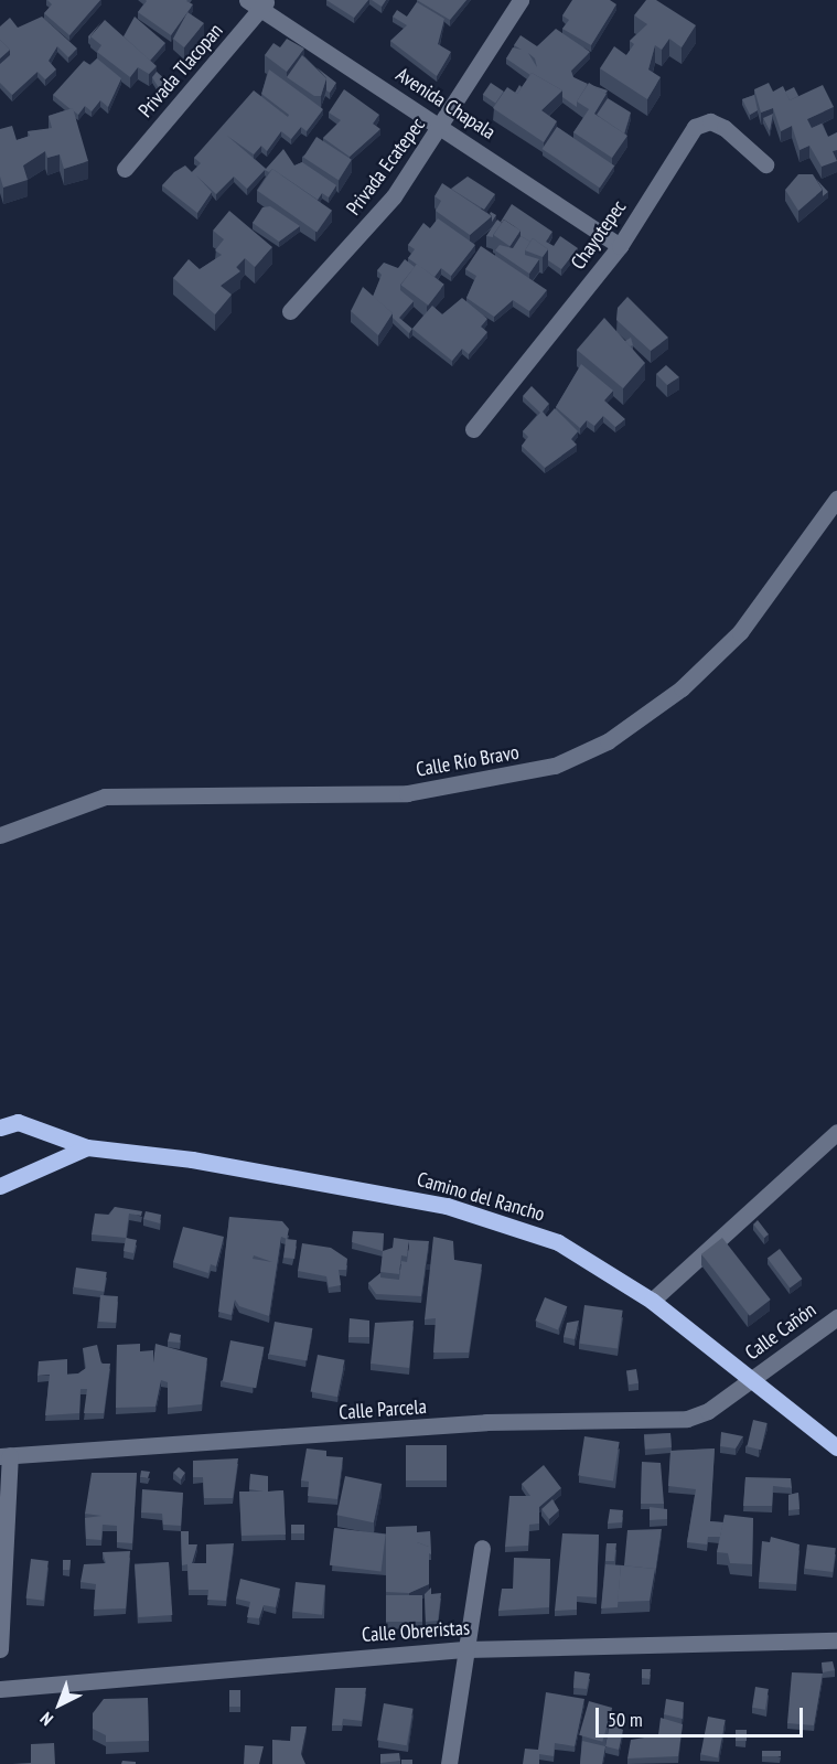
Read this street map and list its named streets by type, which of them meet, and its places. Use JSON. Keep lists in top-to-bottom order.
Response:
{
  "streets": {
    "main road": ["Camino del Rancho"],
    "street": [
      "Privada Tlacopan",
      "Avenida Chapala",
      "Privada Ecatepec",
      "Chayotepec",
      "Calle Río Bravo",
      "Calle Cañón",
      "Calle Parcela",
      "Calle Obreristas"
    ]
  },
  "crossings": [
    ["Privada Tlacopan", "Avenida Chapala"],
    ["Avenida Chapala", "Privada Ecatepec"],
    ["Avenida Chapala", "Chayotepec"],
    ["Camino del Rancho", "Calle Cañón"],
    ["Camino del Rancho", "Calle Parcela"],
    ["Calle Cañón", "Calle Parcela"]
  ],
  "scale_bar": "50 m",
  "north": "bottom left"
}
